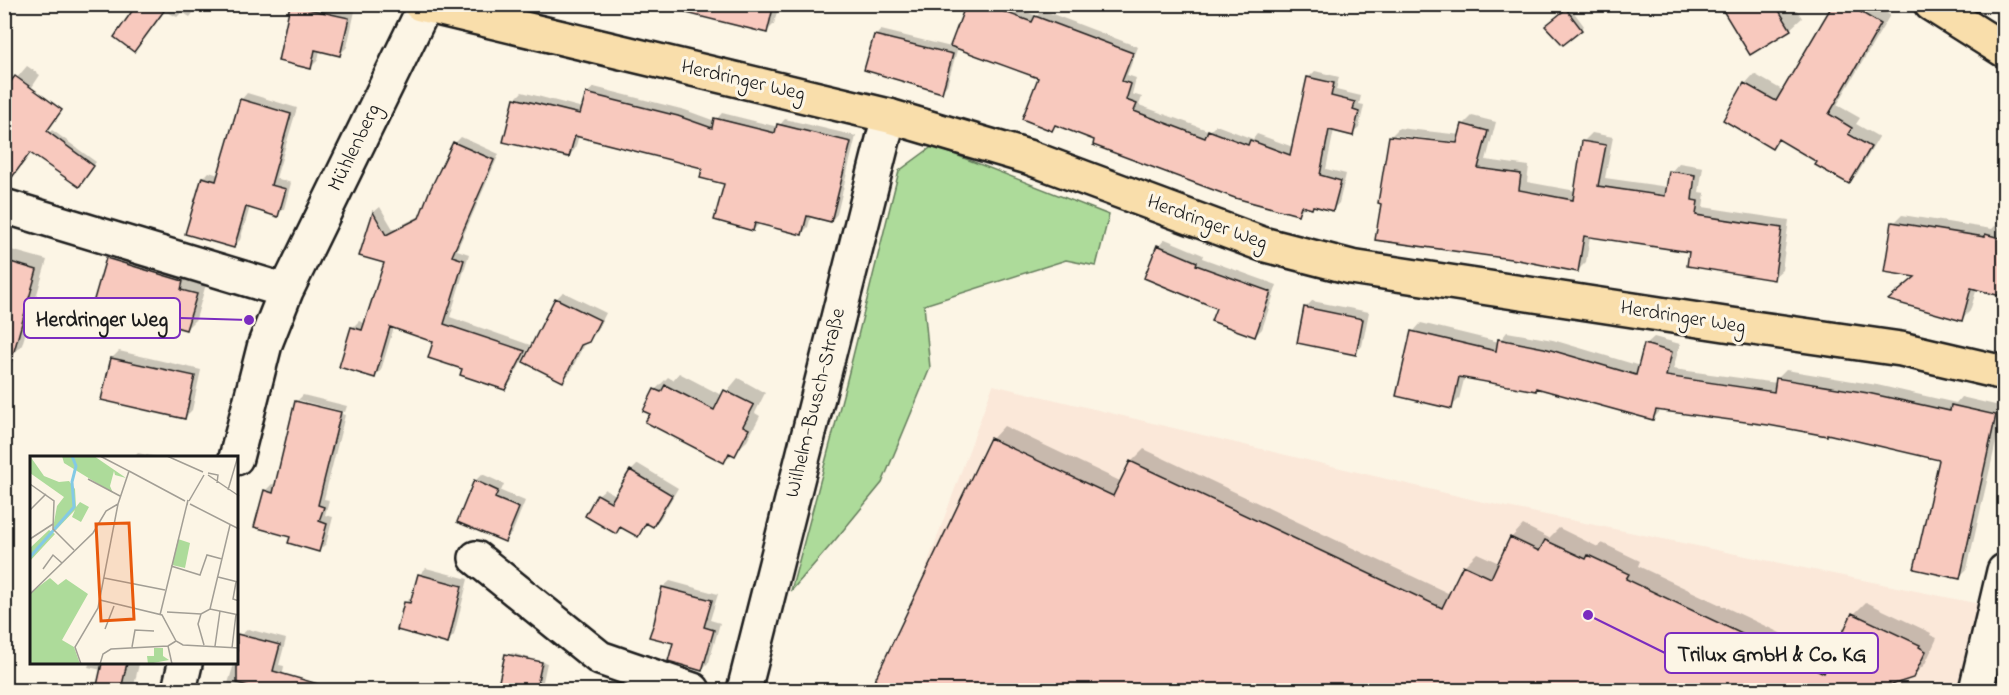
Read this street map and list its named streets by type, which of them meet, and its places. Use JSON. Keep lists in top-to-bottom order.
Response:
{
  "streets": {
    "main road": ["Herdringer Weg"],
    "street": ["Mühlenberg", "Wilhelm-Busch-Straße"]
  },
  "crossings": [
    ["Herdringer Weg", "Mühlenberg"],
    ["Herdringer Weg", "Wilhelm-Busch-Straße"]
  ],
  "places": ["Herdringer Weg", "Trilux GmbH & Co. KG"]
}
